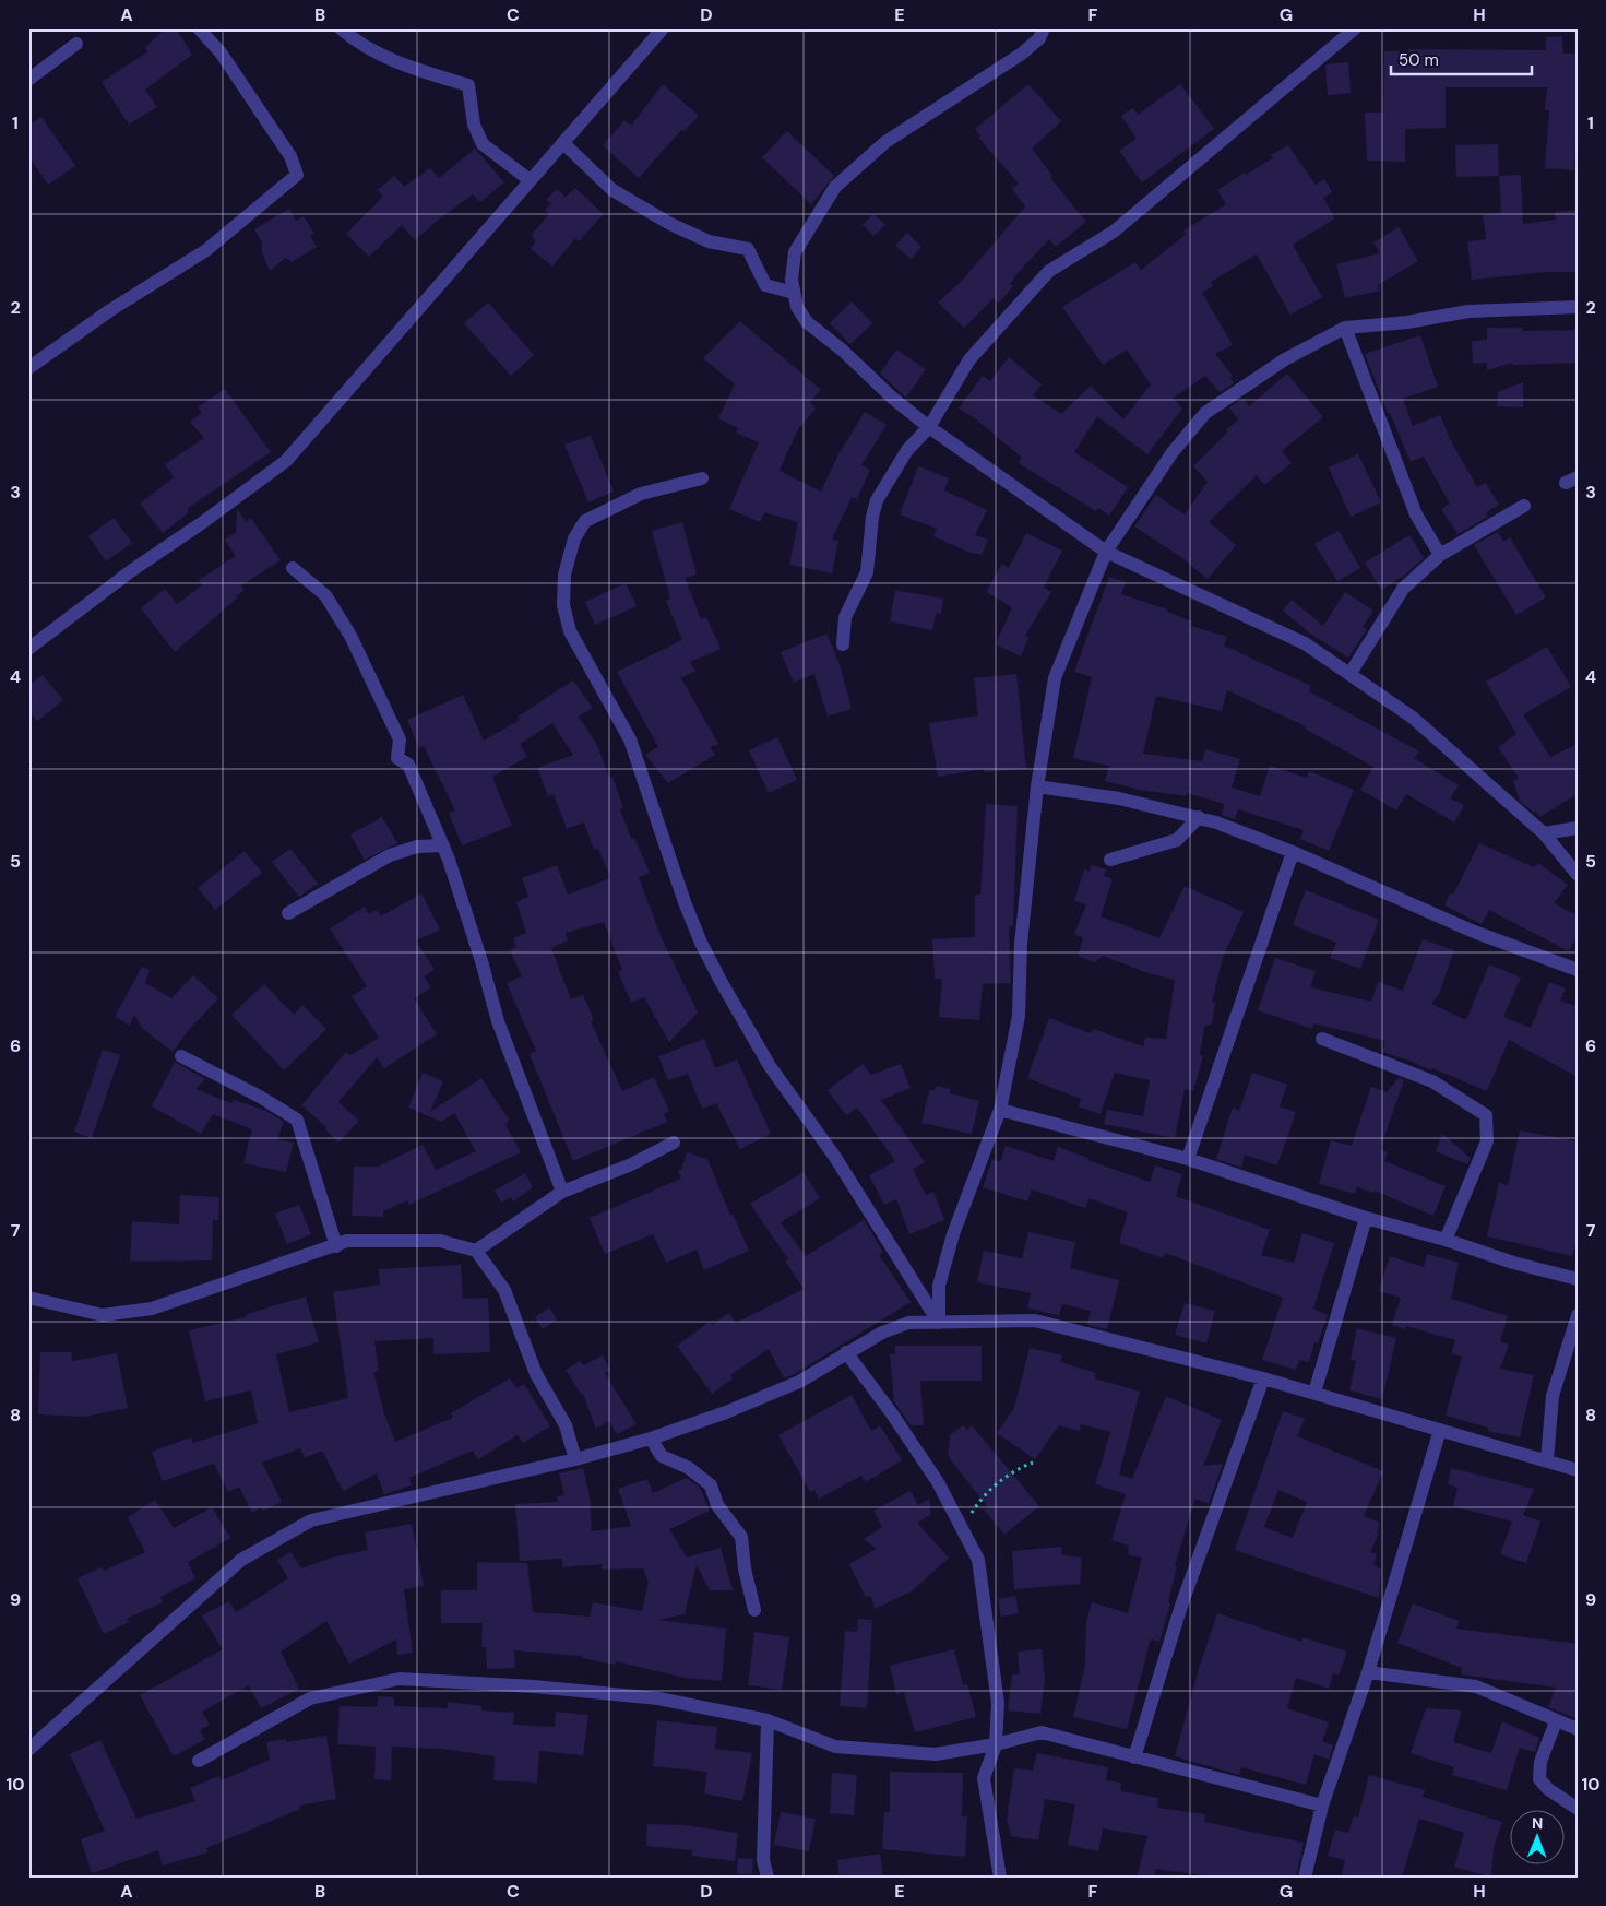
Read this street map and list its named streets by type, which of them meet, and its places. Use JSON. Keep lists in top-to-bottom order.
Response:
{
  "scale_bar": "50 m",
  "north": "top",
  "grid": {
    "columns": [
      "A",
      "B",
      "C",
      "D",
      "E",
      "F",
      "G",
      "H"
    ],
    "rows": [
      "1",
      "2",
      "3",
      "4",
      "5",
      "6",
      "7",
      "8",
      "9",
      "10"
    ]
  }
}
